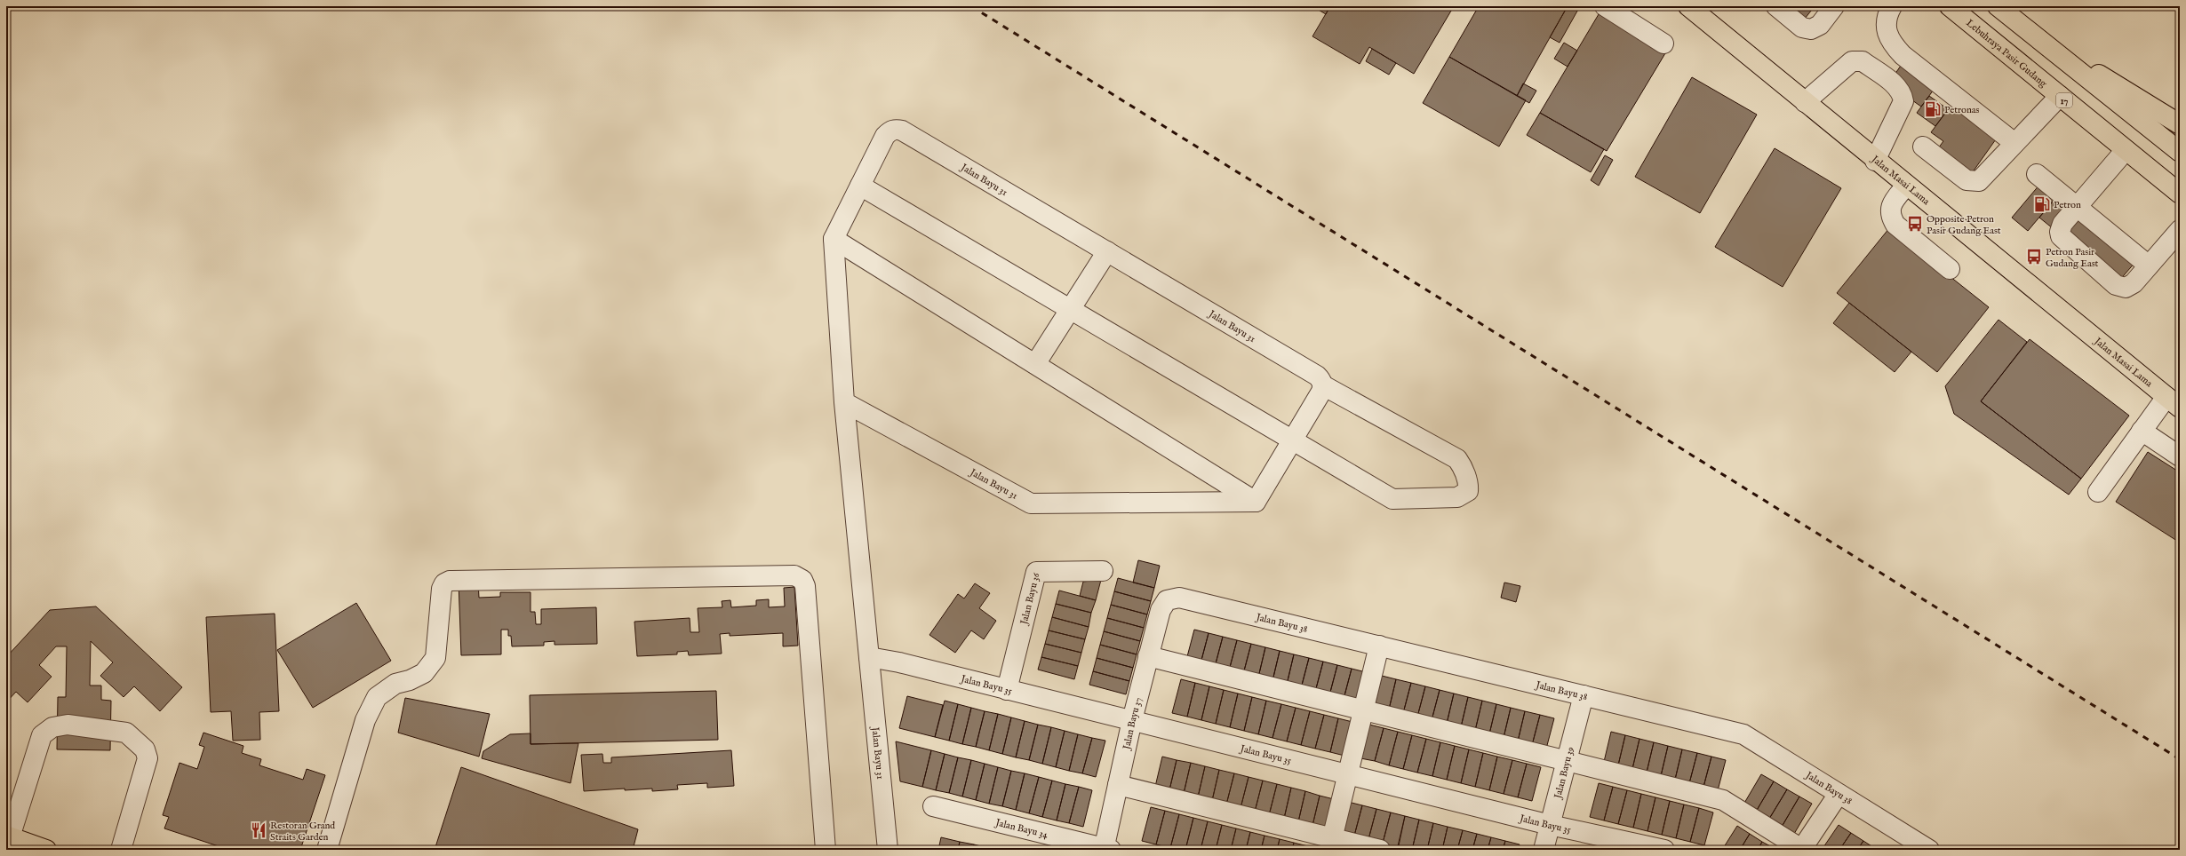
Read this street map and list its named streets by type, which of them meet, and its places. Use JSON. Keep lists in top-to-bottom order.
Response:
{
  "streets": {
    "main road": ["Lebuhraya Pasir Gudang", "17", "Jalan Masai Lama"],
    "street": [
      "Jalan Bayu 31",
      "Jalan Bayu 36",
      "Jalan Bayu 38",
      "Jalan Bayu 35",
      "Jalan Bayu 37",
      "Jalan Bayu 39",
      "Jalan Bayu 34"
    ]
  },
  "crossings": [
    ["Jalan Bayu 31", "Jalan Bayu 35"],
    ["Jalan Bayu 36", "Jalan Bayu 35"],
    ["Jalan Bayu 38", "Jalan Bayu 37"],
    ["Jalan Bayu 38", "Jalan Bayu 39"],
    ["Jalan Bayu 35", "Jalan Bayu 37"],
    ["Jalan Bayu 35", "Jalan Bayu 39"],
    ["Jalan Bayu 37", "Jalan Bayu 34"]
  ],
  "places": {
    "fuel station": ["Petronas", "Petron"],
    "bus stop": ["Opposite Petron Pasir Gudang East", "Petron Pasir Gudang East"],
    "restaurant": ["Restoran Grand Straits Garden"]
  }
}
